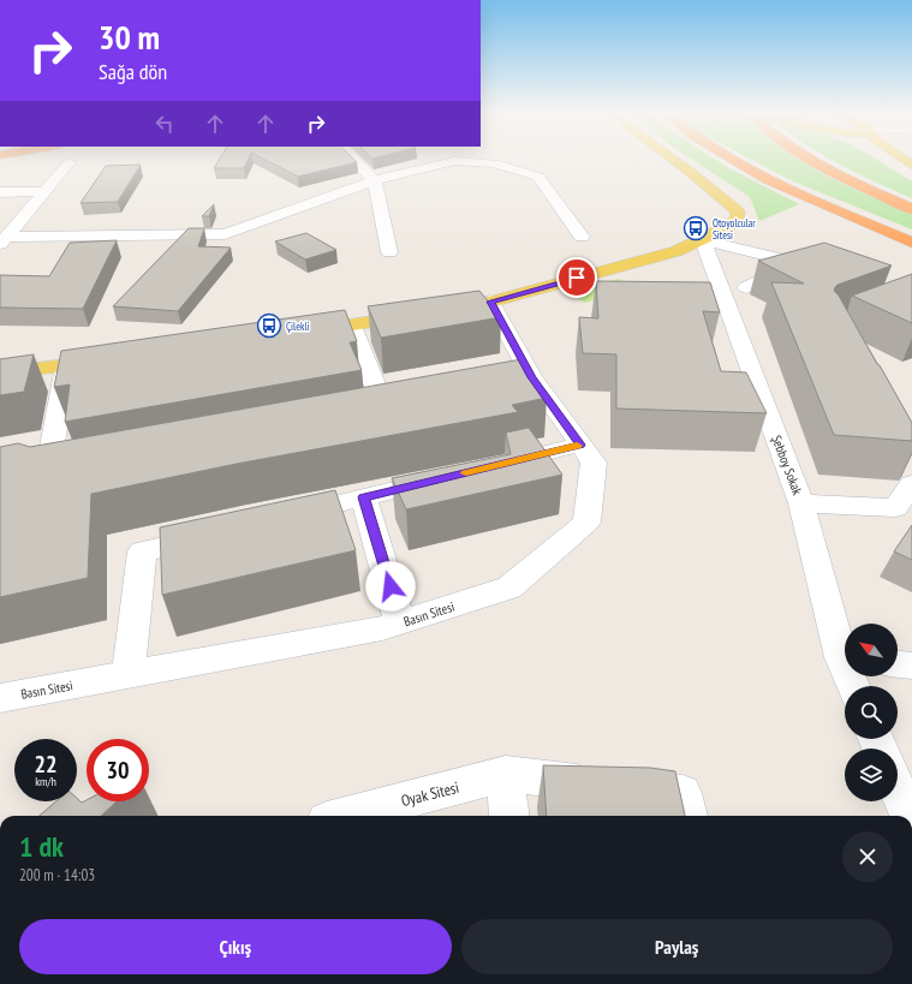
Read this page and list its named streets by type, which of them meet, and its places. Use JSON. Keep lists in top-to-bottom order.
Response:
{
  "streets": {
    "street": ["Şebboy Sokak", "Basın Sitesi", "Oyak Sitesi"]
  },
  "places": {
    "bus stop": ["Otoyolcular Sitesi", "Çilekli"]
  },
  "north": "top left",
  "page": {
    "turn": ["30 m", "Sağa dön"],
    "speed": "22 km/h",
    "limit": "30",
    "heading": ["1 dk", "200 m · 14:03"],
    "buttons": ["Çıkış", "Paylaş"]
  }
}
